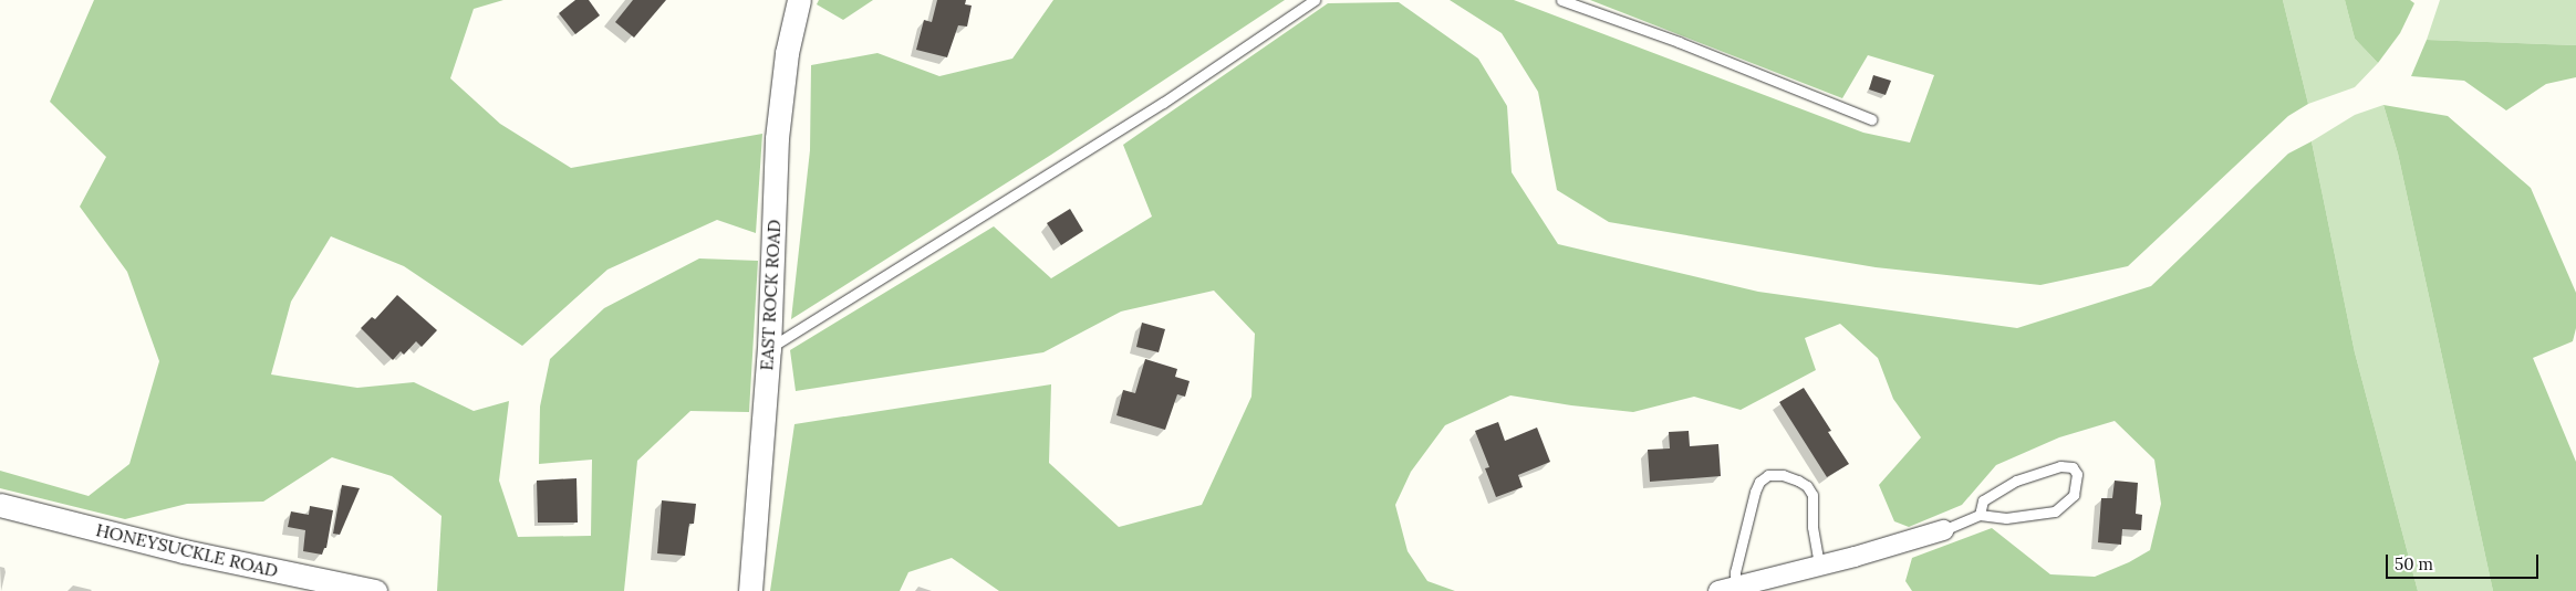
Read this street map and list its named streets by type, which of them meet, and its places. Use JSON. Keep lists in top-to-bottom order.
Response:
{
  "streets": {
    "street": ["EAST ROCK ROAD", "HONEYSUCKLE ROAD"]
  },
  "scale_bar": "50 m"
}
